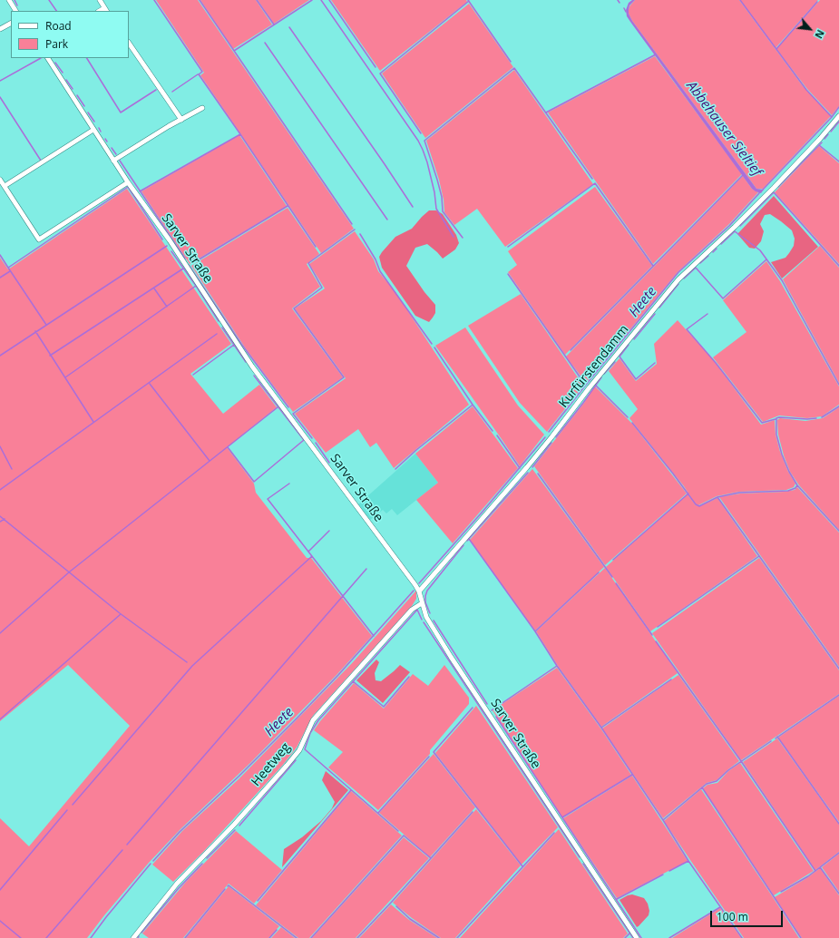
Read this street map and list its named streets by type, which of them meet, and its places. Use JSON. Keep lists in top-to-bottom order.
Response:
{
  "streets": {
    "street": ["Sarver Straße", "Kurfürstendamm", "Heetweg"]
  },
  "crossings": [
    ["Sarver Straße", "Kurfürstendamm"],
    ["Sarver Straße", "Heetweg"]
  ],
  "water": ["Abbehauser Sieltief", "Heete"],
  "legend": ["Road", "Park"],
  "scale_bar": "100 m",
  "north": "bottom right"
}
